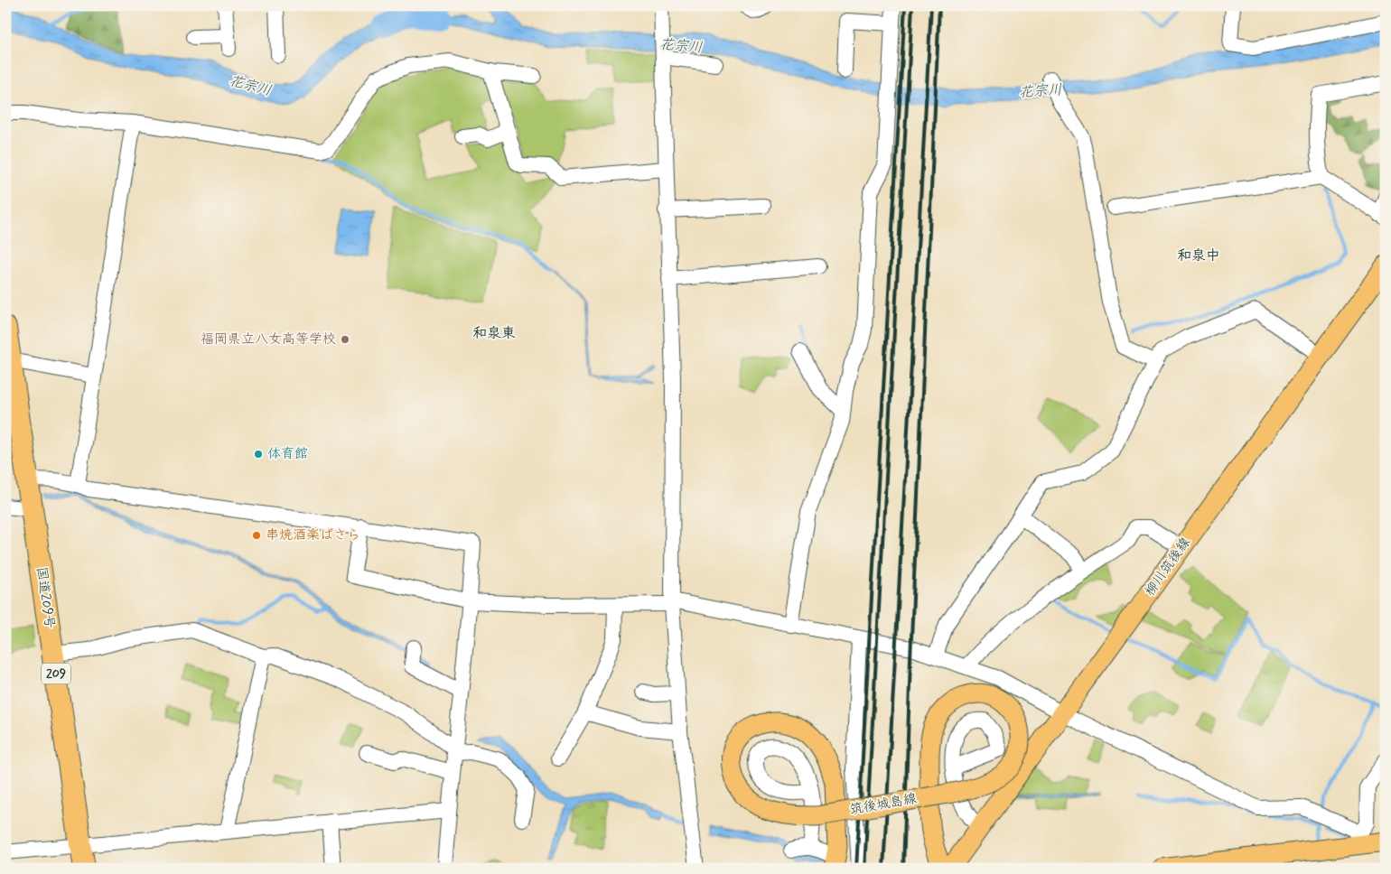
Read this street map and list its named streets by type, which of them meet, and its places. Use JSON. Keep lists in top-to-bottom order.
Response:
{
  "streets": {
    "highway": ["国道209号", "209"],
    "main road": ["柳川筑後線", "筑後城島線"]
  },
  "districts": ["和泉中", "和泉東"],
  "water": ["花宗川"],
  "places": ["福岡県立八女高等学校", "体育館", "串焼酒楽ばさら"]
}
